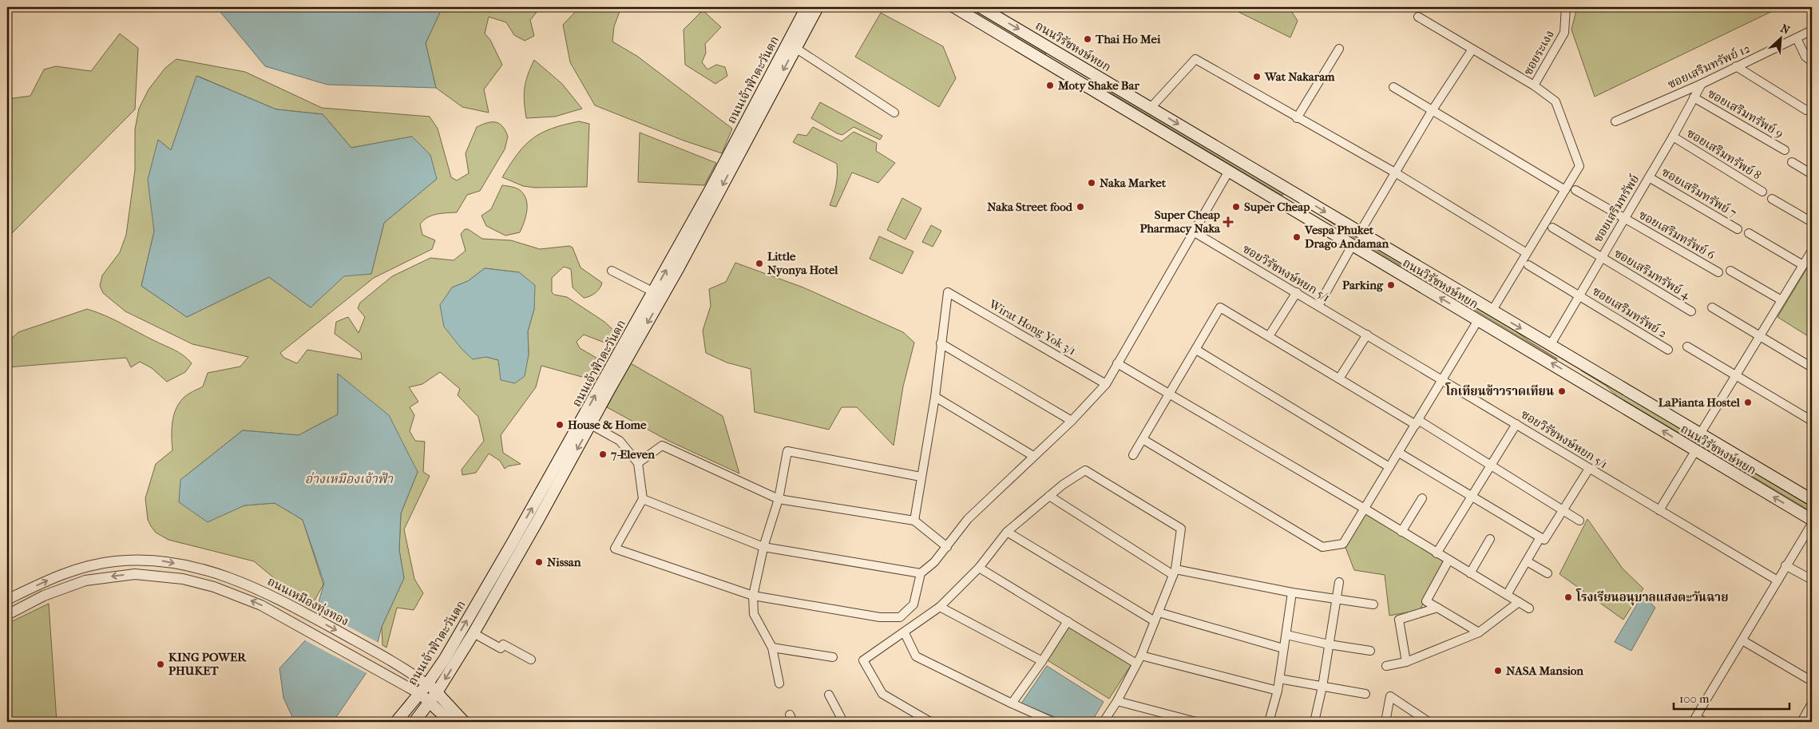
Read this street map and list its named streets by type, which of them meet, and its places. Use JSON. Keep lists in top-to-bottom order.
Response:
{
  "streets": {
    "main road": ["ถนนวิรัชหงษ์หยก", "ถนนเจ้าฟ้าตะวันตก"],
    "street": [
      "ซอยระเงง",
      "ซอยเสริมทรัพย์ 12",
      "ซอยเสริมทรัพย์ 9",
      "ซอยเสริมทรัพย์ 8",
      "ซอยเสริมทรัพย์ 7",
      "ซอยเสริมทรัพย์",
      "ซอยเสริมทรัพย์ 6",
      "ซอยวิรัชหงษ์หยก 5/1",
      "ซอยเสริมทรัพย์ 4",
      "ซอยเสริมทรัพย์ 2",
      "Wirat Hong Yok 3/1",
      "ถนนเหมืองทุ่งทอง"
    ]
  },
  "crossings": [
    ["ถนนวิรัชหงษ์หยก", "ซอยเสริมทรัพย์"],
    ["ซอยเสริมทรัพย์ 12", "ซอยเสริมทรัพย์"],
    ["ถนนเจ้าฟ้าตะวันตก", "ถนนเหมืองทุ่งทอง"],
    ["ซอยเสริมทรัพย์ 9", "ซอยเสริมทรัพย์"],
    ["ซอยเสริมทรัพย์ 8", "ซอยเสริมทรัพย์"],
    ["ซอยเสริมทรัพย์ 7", "ซอยเสริมทรัพย์"],
    ["ซอยเสริมทรัพย์", "ซอยเสริมทรัพย์ 6"],
    ["ซอยเสริมทรัพย์", "ซอยเสริมทรัพย์ 4"],
    ["ซอยเสริมทรัพย์", "ซอยเสริมทรัพย์ 2"]
  ],
  "water": ["อ่างเหมืองเจ้าฟ้า"],
  "places": {
    "other": [
      "Thai Ho Mei",
      "Wat Nakaram",
      "Moty Shake Bar",
      "Naka Market",
      "Naka Street food",
      "Super Cheap",
      "Vespa Phuket Drago Andaman",
      "Little Nyonya Hotel",
      "Parking",
      "โกเทียนข้าวราดเทียน",
      "LaPianta Hostel",
      "House & Home",
      "7-Eleven",
      "Nissan",
      "โรงเรียนอนุบาลแสงตะวันฉาย",
      "KING POWER PHUKET",
      "NASA Mansion"
    ],
    "health": ["Super Cheap Pharmacy Naka"]
  },
  "scale_bar": "100 m",
  "north": "top right"
}
